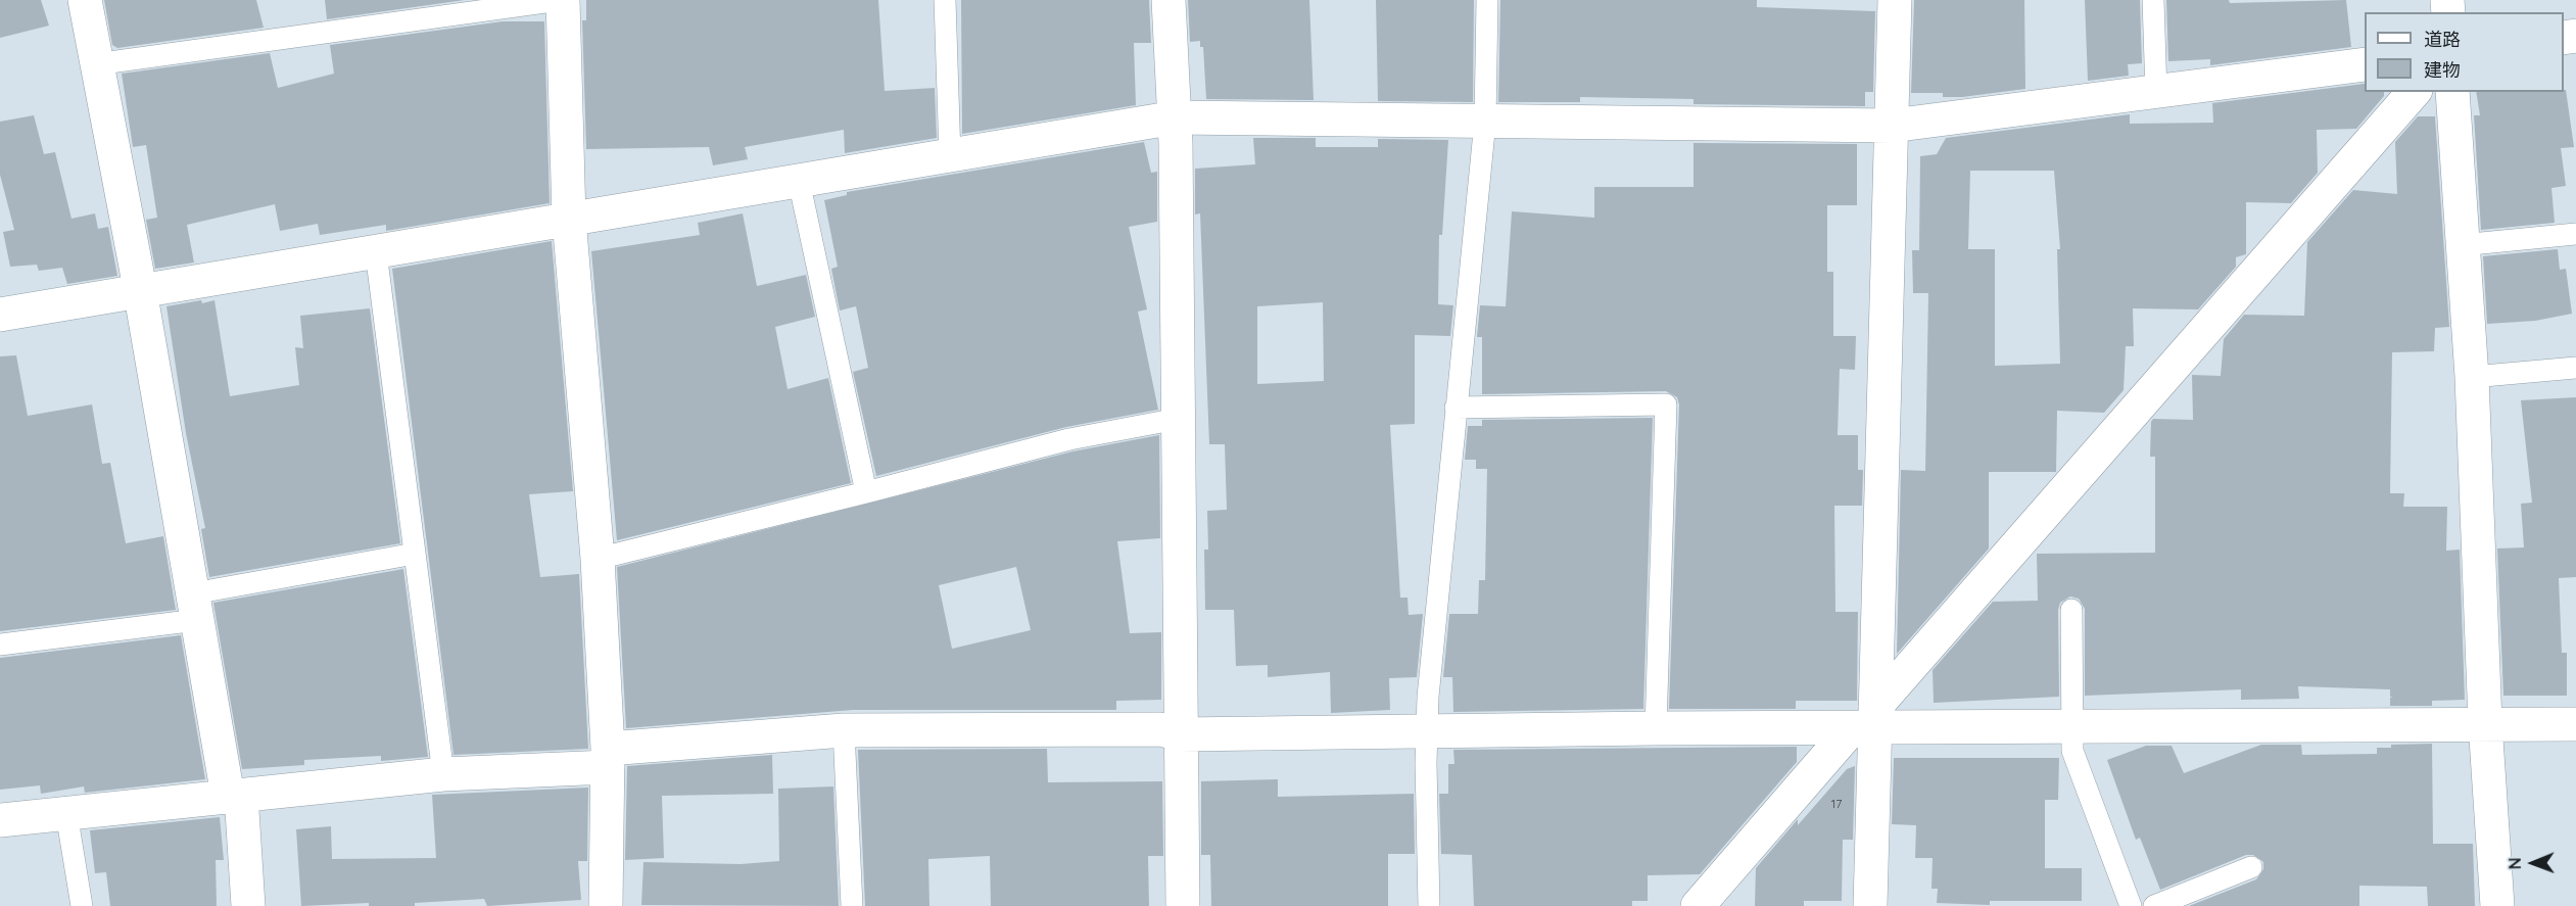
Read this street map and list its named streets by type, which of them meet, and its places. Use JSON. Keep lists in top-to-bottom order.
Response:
{
  "house_numbers": ["17"],
  "legend": ["道路", "建物"],
  "north": "left"
}
